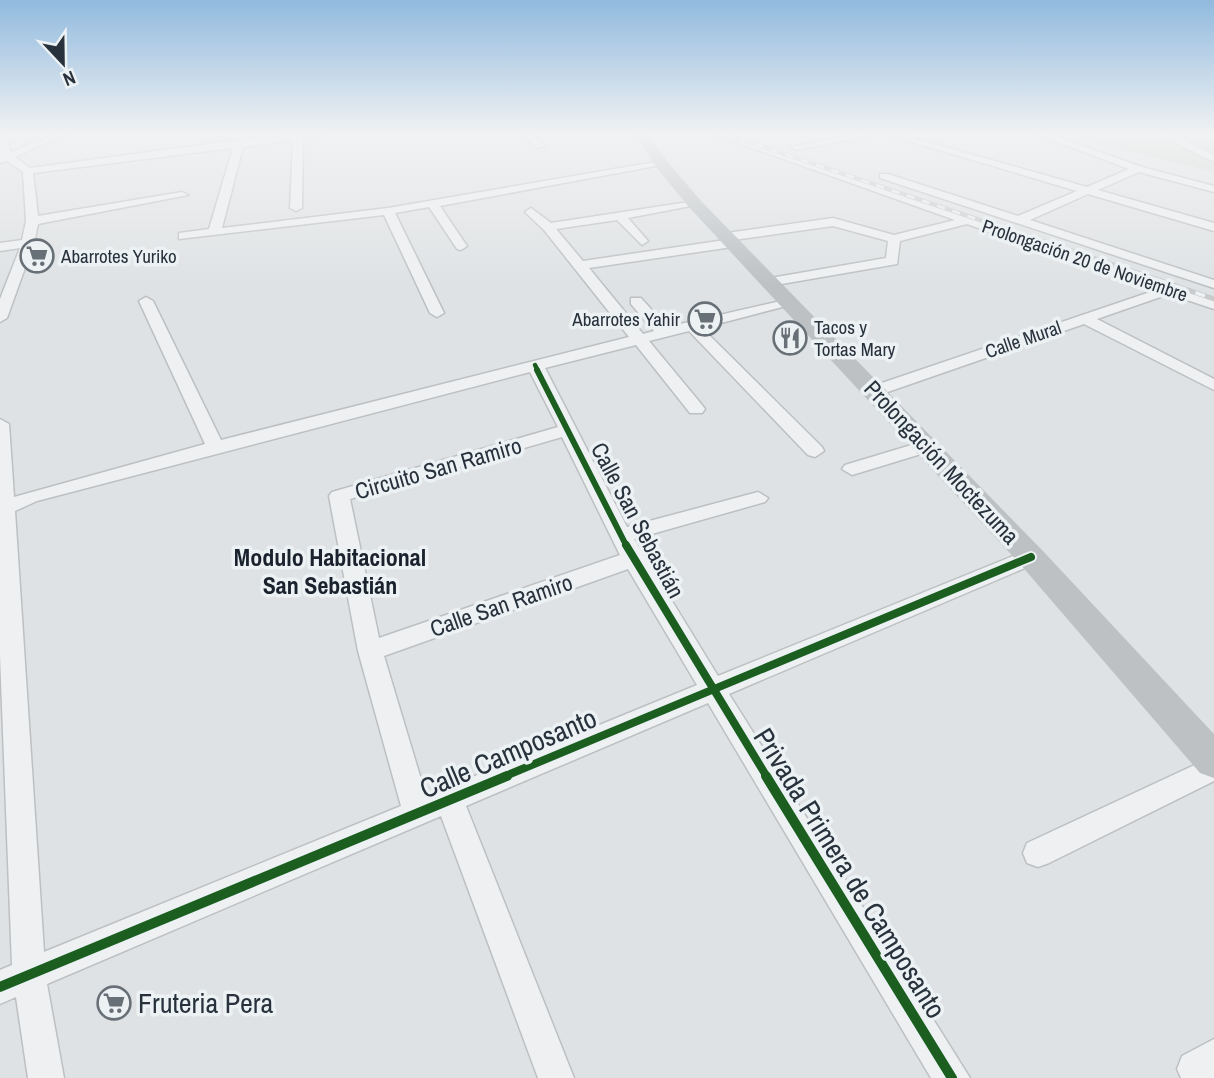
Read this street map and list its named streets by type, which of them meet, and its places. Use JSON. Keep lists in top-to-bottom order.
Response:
{
  "streets": {
    "main road": ["Prolongación Moctezuma"],
    "street": [
      "Prolongación 20 de Noviembre",
      "Calle Mural",
      "Circuito San Ramiro",
      "Calle San Sebastián",
      "Calle San Ramiro",
      "Calle Camposanto",
      "Privada Primera de Camposanto"
    ]
  },
  "crossings": [
    ["Prolongación 20 de Noviembre", "Calle Mural"],
    ["Calle Mural", "Prolongación Moctezuma"],
    ["Prolongación Moctezuma", "Calle Camposanto"],
    ["Circuito San Ramiro", "Calle San Sebastián"],
    ["Circuito San Ramiro", "Calle San Ramiro"],
    ["Circuito San Ramiro", "Calle Camposanto"],
    ["Calle San Sebastián", "Calle San Ramiro"],
    ["Calle San Sebastián", "Calle Camposanto"],
    ["Calle San Sebastián", "Privada Primera de Camposanto"],
    ["Calle Camposanto", "Privada Primera de Camposanto"]
  ],
  "districts": ["Modulo Habitacional San Sebastián"],
  "places": {
    "supermarket": ["Abarrotes Yuriko", "Abarrotes Yahir", "Fruteria Pera"],
    "restaurant": ["Tacos y Tortas Mary"]
  },
  "north": "bottom"
}
